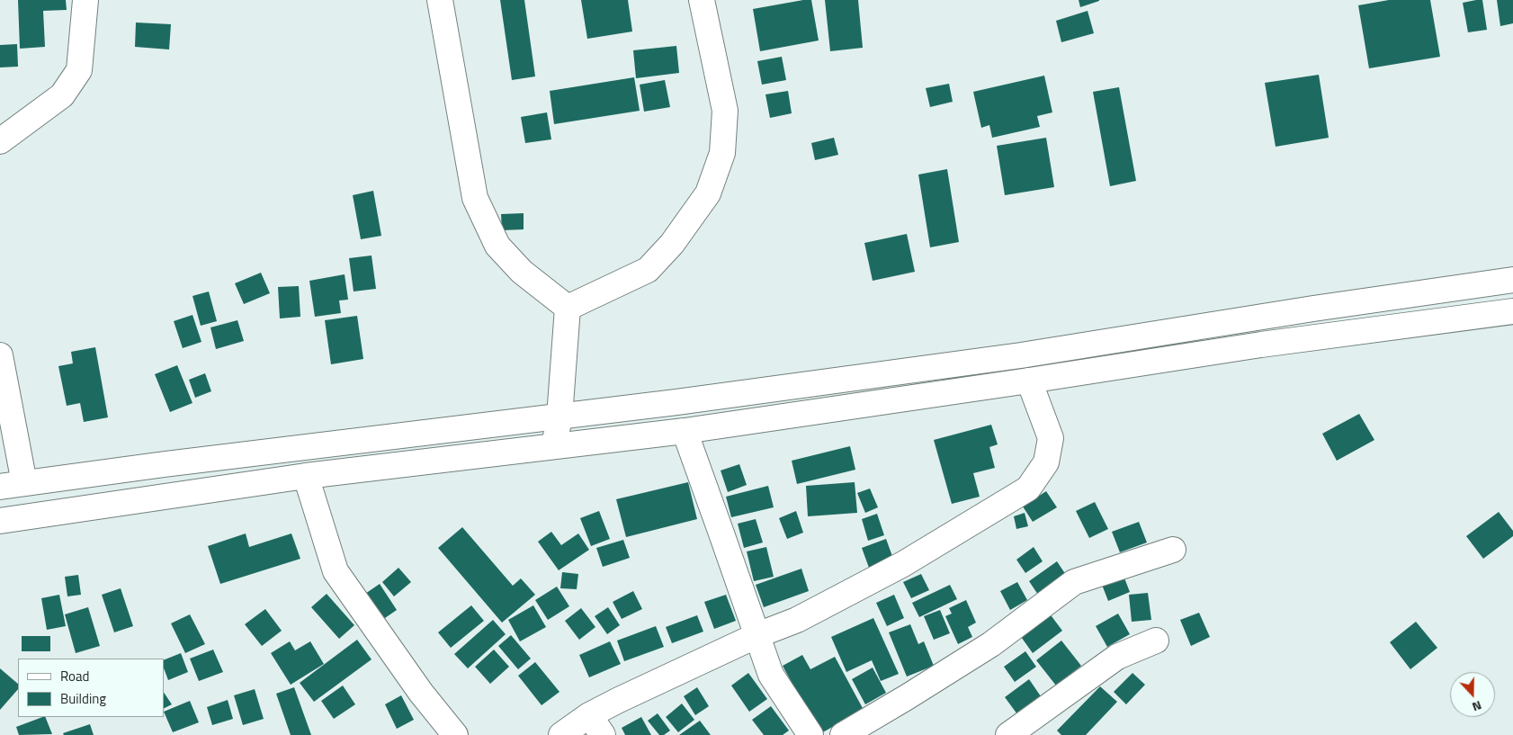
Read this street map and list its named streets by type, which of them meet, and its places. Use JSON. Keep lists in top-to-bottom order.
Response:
{
  "legend": ["Road", "Building"],
  "north": "bottom"
}
